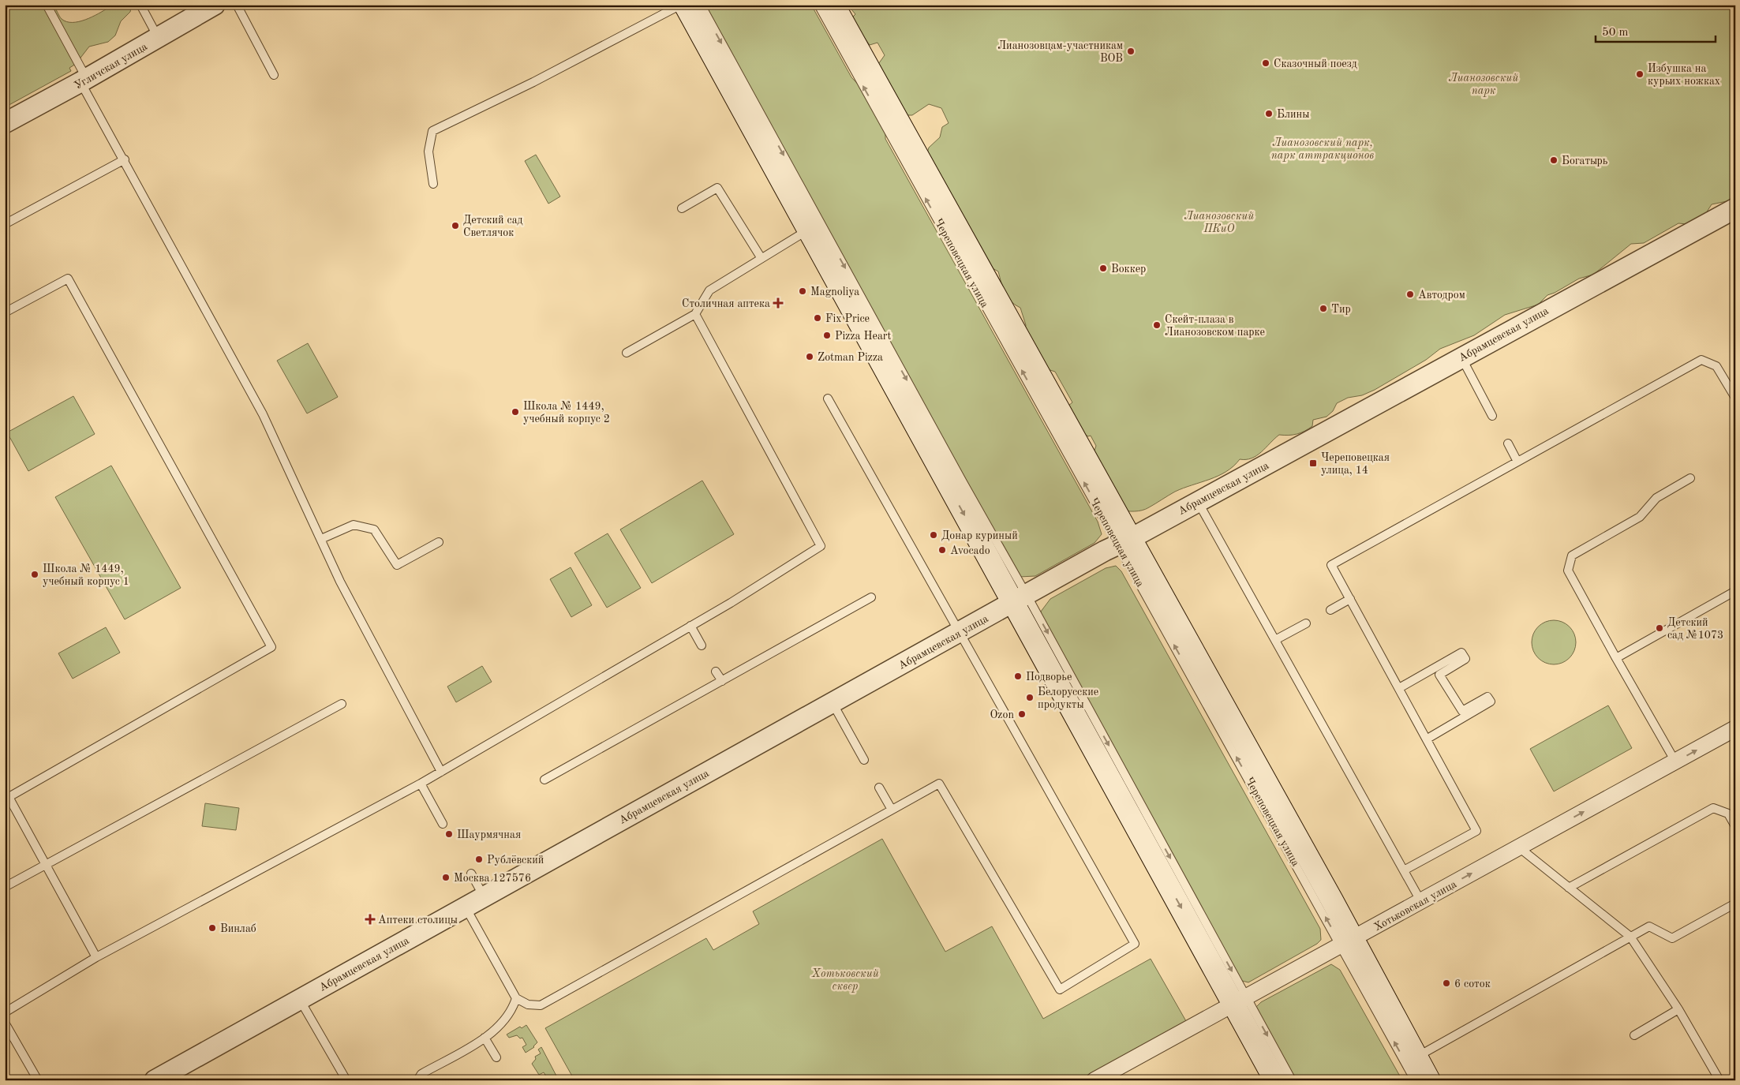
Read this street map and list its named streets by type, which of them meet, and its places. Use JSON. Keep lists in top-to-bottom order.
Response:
{
  "streets": {
    "main road": ["Череповецкая улица"],
    "street": ["Угличская улица", "Абрамцевская улица", "Хотьковская улица"]
  },
  "crossings": [
    ["Череповецкая улица", "Абрамцевская улица"],
    ["Череповецкая улица", "Хотьковская улица"]
  ],
  "one_way": ["Хотьковская улица"],
  "parks": [
    "Лианозовский парк",
    "Лианозовский парк, парк аттракционов",
    "Лианозовский ПКиО",
    "Хотьковский сквер"
  ],
  "places": {
    "other": [
      "Лианозовцам-участникам ВОВ",
      "Cказочный поезд",
      "Избушка на курьих ножках",
      "Блины",
      "Богатырь",
      "Детский сад Светлячок",
      "Воккер",
      "Magnoliya",
      "Автодром",
      "Тир",
      "Fix Price",
      "Скейт-плаза в Лианозовском парке",
      "Pizza Heart",
      "Zotman Pizza",
      "Школа № 1449, учебный корпус 2",
      "Донар куриный",
      "Avocado",
      "Школа № 1449, учебный корпус 1",
      "Детский сад №1073",
      "Подворье",
      "Белорусские продукты",
      "Ozon",
      "Шаурмячная",
      "Рублёвский",
      "Москва 127576",
      "Винлаб",
      "6 соток"
    ],
    "health": ["Столичная аптека", "Аптеки столицы"],
    "transit": ["Череповецкая улица, 14"]
  },
  "scale_bar": "50 m"
}
